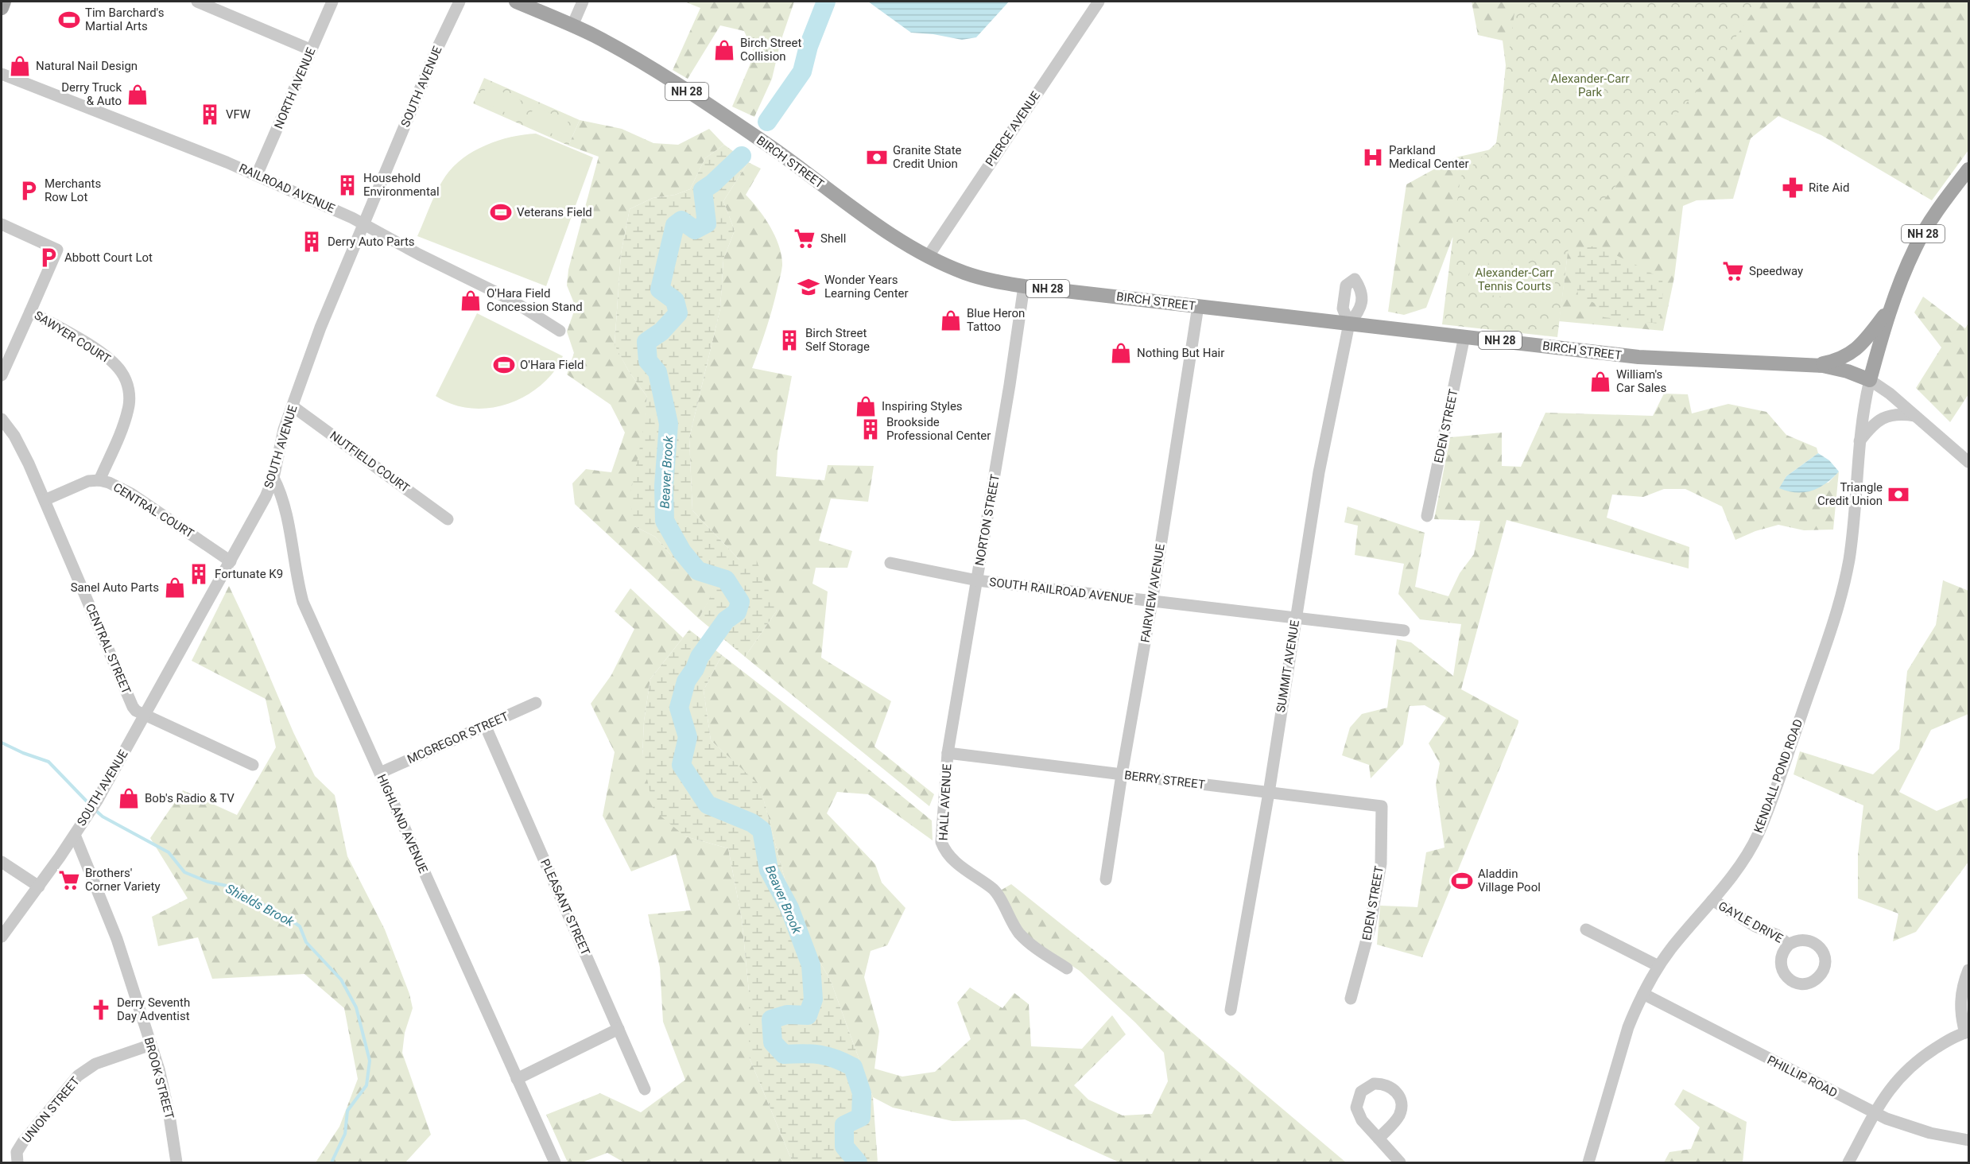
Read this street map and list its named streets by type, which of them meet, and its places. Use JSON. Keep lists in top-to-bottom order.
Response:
{
  "streets": {
    "main road": ["NH 28", "BIRCH STREET"],
    "street": [
      "SOUTH AVENUE",
      "NORTH AVENUE",
      "PIERCE AVENUE",
      "RAILROAD AVENUE",
      "SAWYER COURT",
      "EDEN STREET",
      "NUTFIELD COURT",
      "CENTRAL COURT",
      "NORTON STREET",
      "SOUTH RAILROAD AVENUE",
      "FAIRVIEW AVENUE",
      "CENTRAL STREET",
      "SUMMIT AVENUE",
      "MCGREGOR STREET",
      "KENDALL POND ROAD",
      "BERRY STREET",
      "HALL AVENUE",
      "HIGHLAND AVENUE",
      "PLEASANT STREET",
      "GAYLE DRIVE",
      "PHILLIP ROAD",
      "BROOK STREET",
      "UNION STREET"
    ]
  },
  "crossings": [
    ["SOUTH AVENUE", "RAILROAD AVENUE"],
    ["SOUTH AVENUE", "NUTFIELD COURT"],
    ["SOUTH AVENUE", "CENTRAL COURT"],
    ["SOUTH AVENUE", "CENTRAL STREET"],
    ["SOUTH AVENUE", "HIGHLAND AVENUE"],
    ["SOUTH AVENUE", "BROOK STREET"],
    ["NORTH AVENUE", "RAILROAD AVENUE"],
    ["NH 28", "BIRCH STREET"],
    ["NH 28", "KENDALL POND ROAD"],
    ["PIERCE AVENUE", "BIRCH STREET"],
    ["BIRCH STREET", "EDEN STREET"],
    ["BIRCH STREET", "NORTON STREET"],
    ["BIRCH STREET", "FAIRVIEW AVENUE"],
    ["BIRCH STREET", "SUMMIT AVENUE"],
    ["BIRCH STREET", "KENDALL POND ROAD"],
    ["SAWYER COURT", "CENTRAL COURT"],
    ["EDEN STREET", "BERRY STREET"],
    ["CENTRAL COURT", "CENTRAL STREET"],
    ["NORTON STREET", "SOUTH RAILROAD AVENUE"],
    ["NORTON STREET", "BERRY STREET"],
    ["NORTON STREET", "HALL AVENUE"],
    ["SOUTH RAILROAD AVENUE", "FAIRVIEW AVENUE"],
    ["SOUTH RAILROAD AVENUE", "SUMMIT AVENUE"],
    ["FAIRVIEW AVENUE", "BERRY STREET"],
    ["SUMMIT AVENUE", "BERRY STREET"],
    ["MCGREGOR STREET", "HIGHLAND AVENUE"],
    ["MCGREGOR STREET", "PLEASANT STREET"],
    ["KENDALL POND ROAD", "GAYLE DRIVE"],
    ["KENDALL POND ROAD", "PHILLIP ROAD"],
    ["BERRY STREET", "HALL AVENUE"],
    ["BROOK STREET", "UNION STREET"]
  ],
  "water": ["Beaver Brook", "Shields Brook"],
  "parks": ["Alexander-Carr Park", "Alexander-Carr Tennis Courts"],
  "places": {
    "sports": [
      "Tim Barchard's Martial Arts",
      "Veterans Field",
      "O'Hara Field",
      "Aladdin Village Pool"
    ],
    "shop": [
      "Birch Street Collision",
      "Natural Nail Design",
      "Derry Truck & Auto",
      "O'Hara Field Concession Stand",
      "Blue Heron Tattoo",
      "Nothing But Hair",
      "William's Car Sales",
      "Inspiring Styles",
      "Sanel Auto Parts",
      "Bob's Radio & TV"
    ],
    "building": [
      "VFW",
      "Household Environmental",
      "Derry Auto Parts",
      "Birch Street Self Storage",
      "Brookside Professional Center",
      "Fortunate K9"
    ],
    "bank": ["Granite State Credit Union", "Triangle Credit Union"],
    "hospital": ["Parkland Medical Center"],
    "pharmacy": ["Rite Aid"],
    "parking": ["Merchants Row Lot", "Abbott Court Lot"],
    "supermarket": ["Shell", "Speedway", "Brothers' Corner Variety"],
    "school or university": ["Wonder Years Learning Center"],
    "church": ["Derry Seventh Day Adventist"]
  }
}
